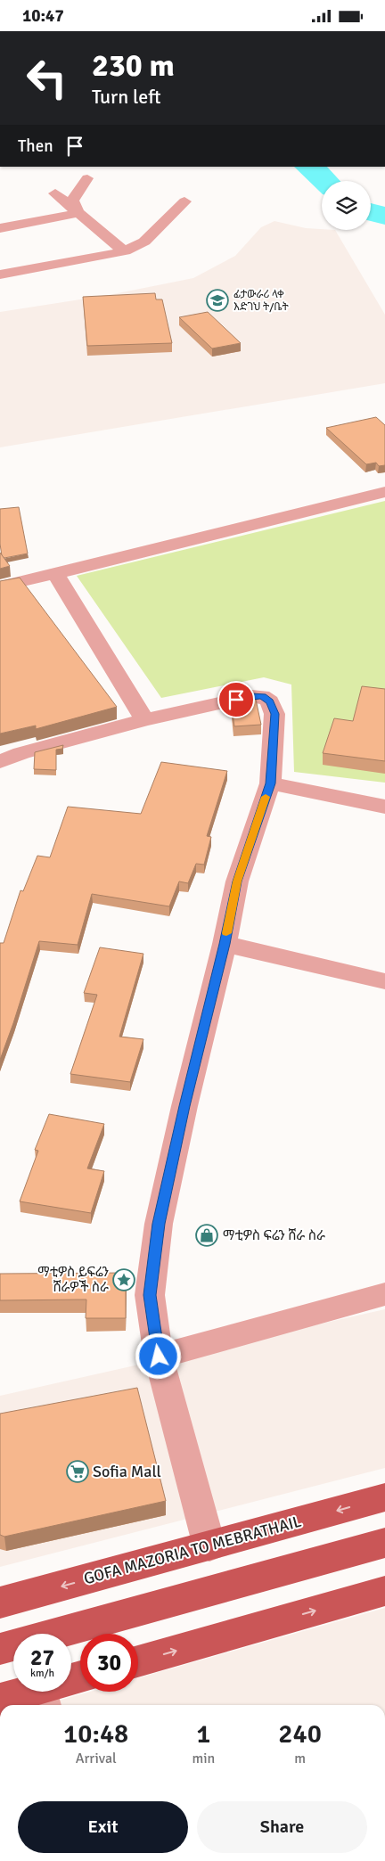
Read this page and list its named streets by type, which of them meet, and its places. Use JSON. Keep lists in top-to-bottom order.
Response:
{
  "streets": {
    "main road": ["GOFA MAZORIA TO MEBRATHAIL"]
  },
  "places": {
    "school or university": ["ፊታውራሪ ላቀ እድገህ ት/ቤት"],
    "shop": ["ማቲዎስ ፍሬን ሸራ ስራ"],
    "place": ["ማቲዎስ ይፍሬን ሸራዎች ስራ"],
    "supermarket": ["Sofia Mall"]
  },
  "page": {
    "status": "10:47",
    "turn": ["230 m", "Turn left"],
    "then": "Then",
    "speed": "27 km/h",
    "limit": "30",
    "eta": [
      "10:48",
      "Arrival",
      "1",
      "min",
      "240",
      "m"
    ],
    "buttons": ["Exit", "Share"]
  }
}
